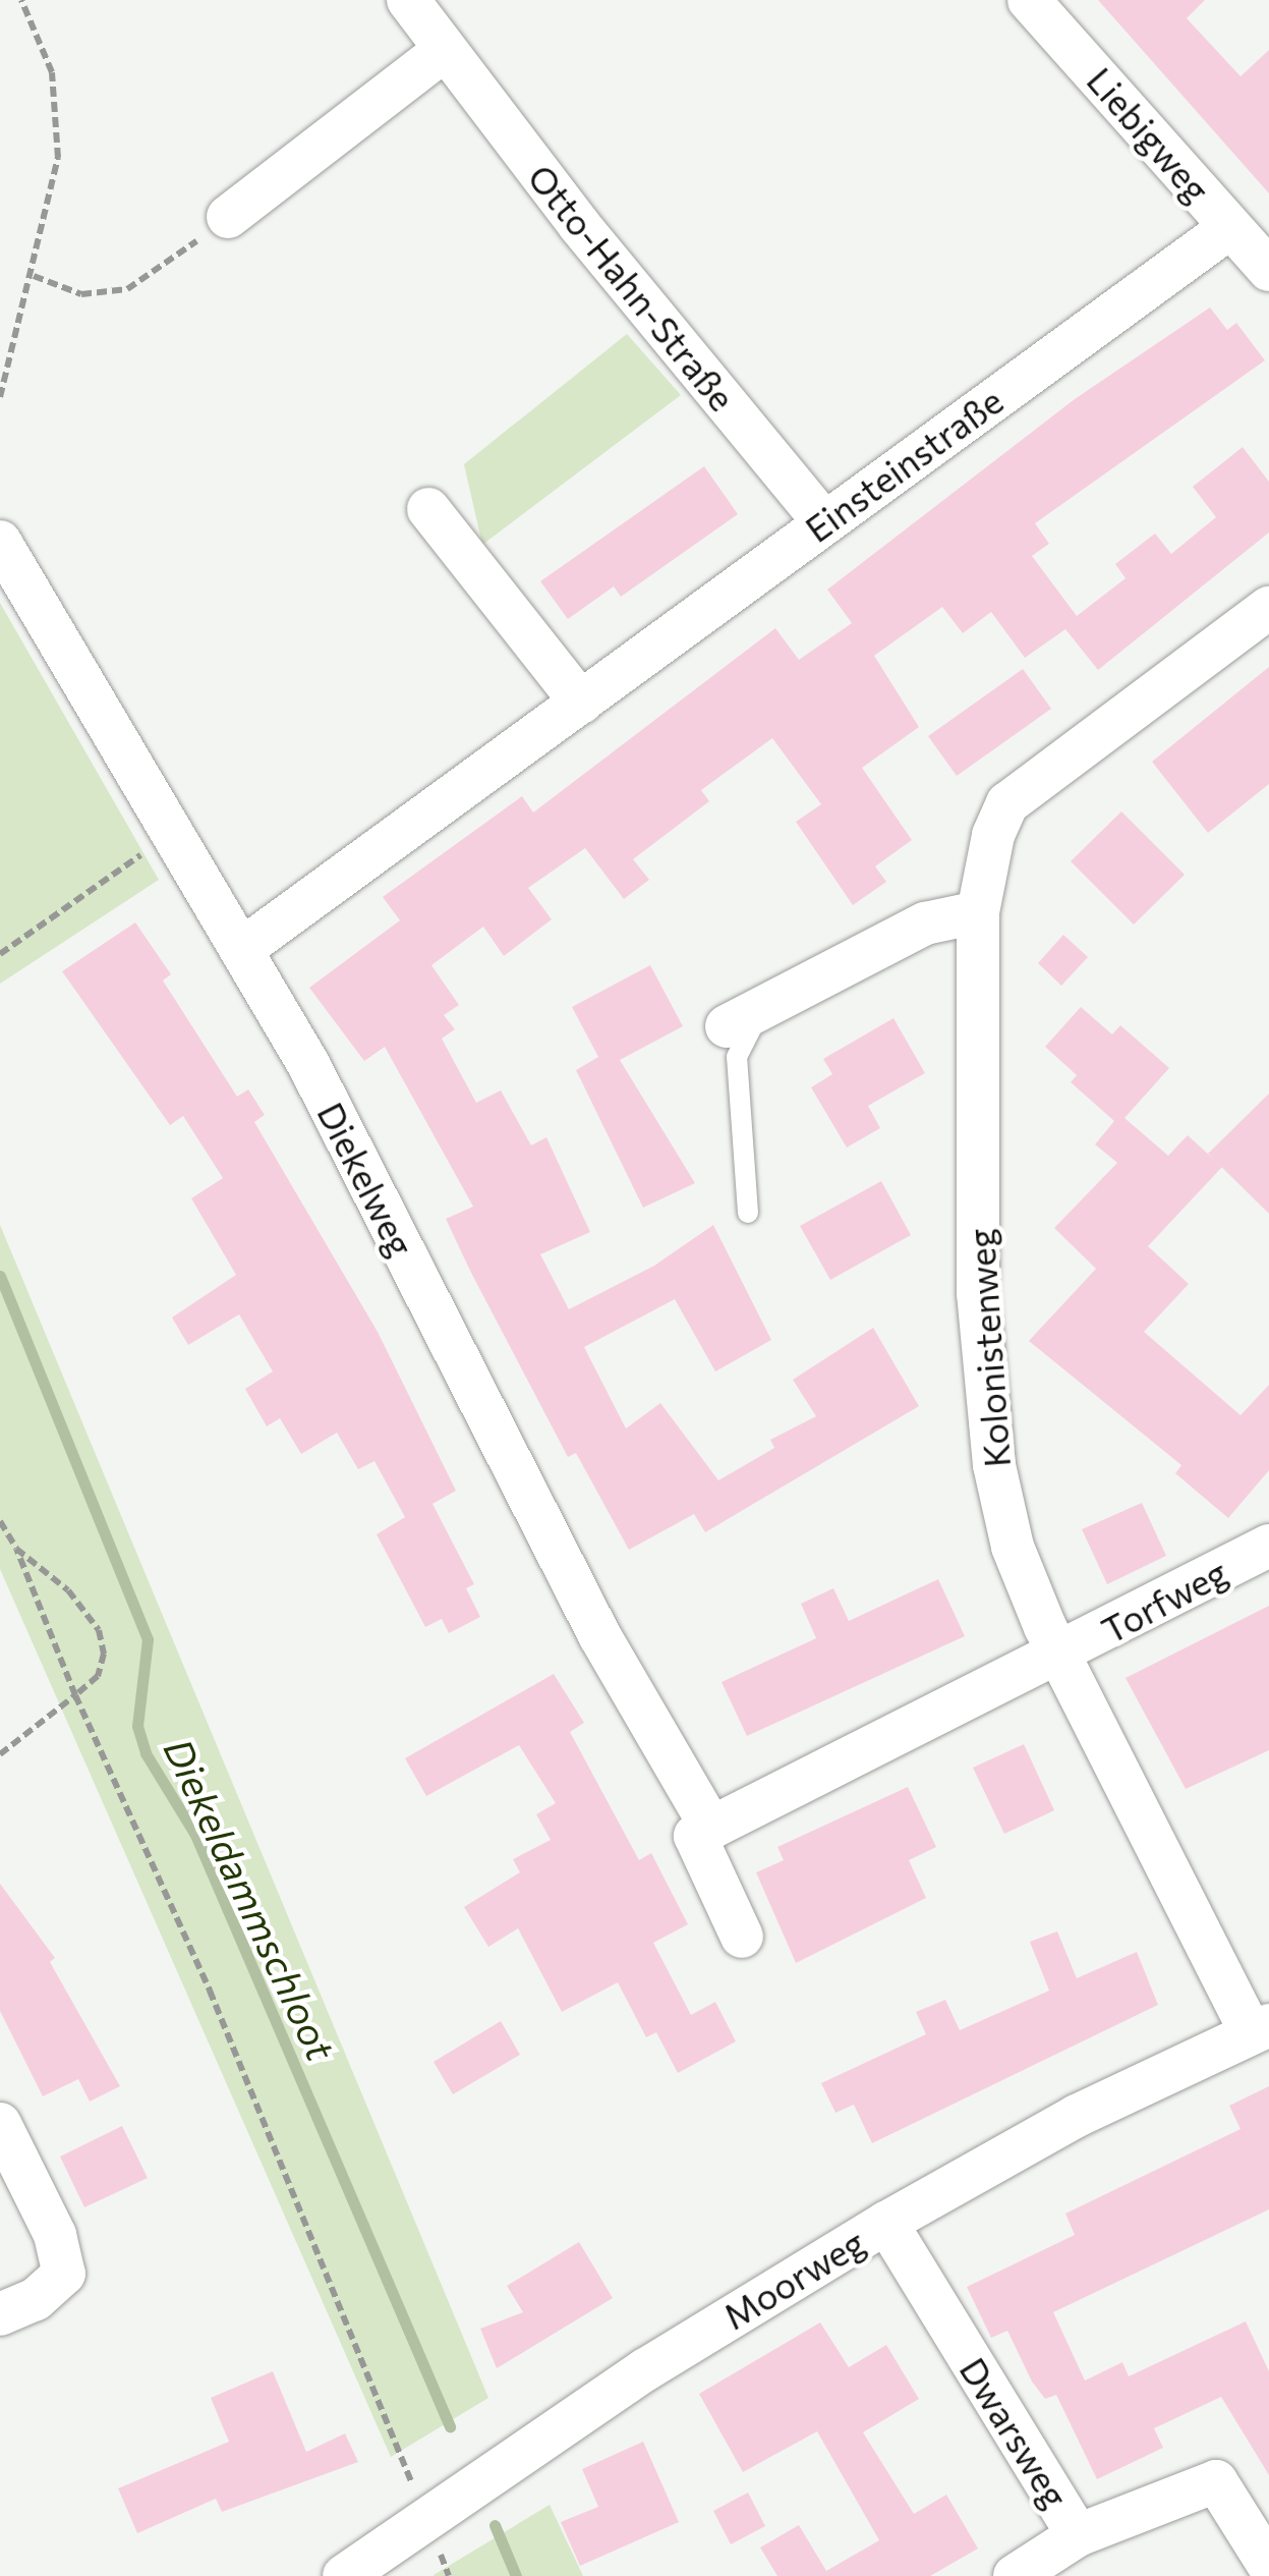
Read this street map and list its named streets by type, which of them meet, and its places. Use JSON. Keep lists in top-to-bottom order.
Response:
{
  "streets": {
    "street": [
      "Liebigweg",
      "Otto-Hahn-Straße",
      "Einsteinstraße",
      "Diekelweg",
      "Kolonistenweg",
      "Torfweg",
      "Moorweg",
      "Dwarsweg"
    ]
  },
  "crossings": [
    ["Liebigweg", "Einsteinstraße"],
    ["Otto-Hahn-Straße", "Einsteinstraße"],
    ["Einsteinstraße", "Diekelweg"],
    ["Kolonistenweg", "Torfweg"],
    ["Kolonistenweg", "Moorweg"],
    ["Moorweg", "Dwarsweg"]
  ],
  "water": ["Diekeldammschloot"]
}
